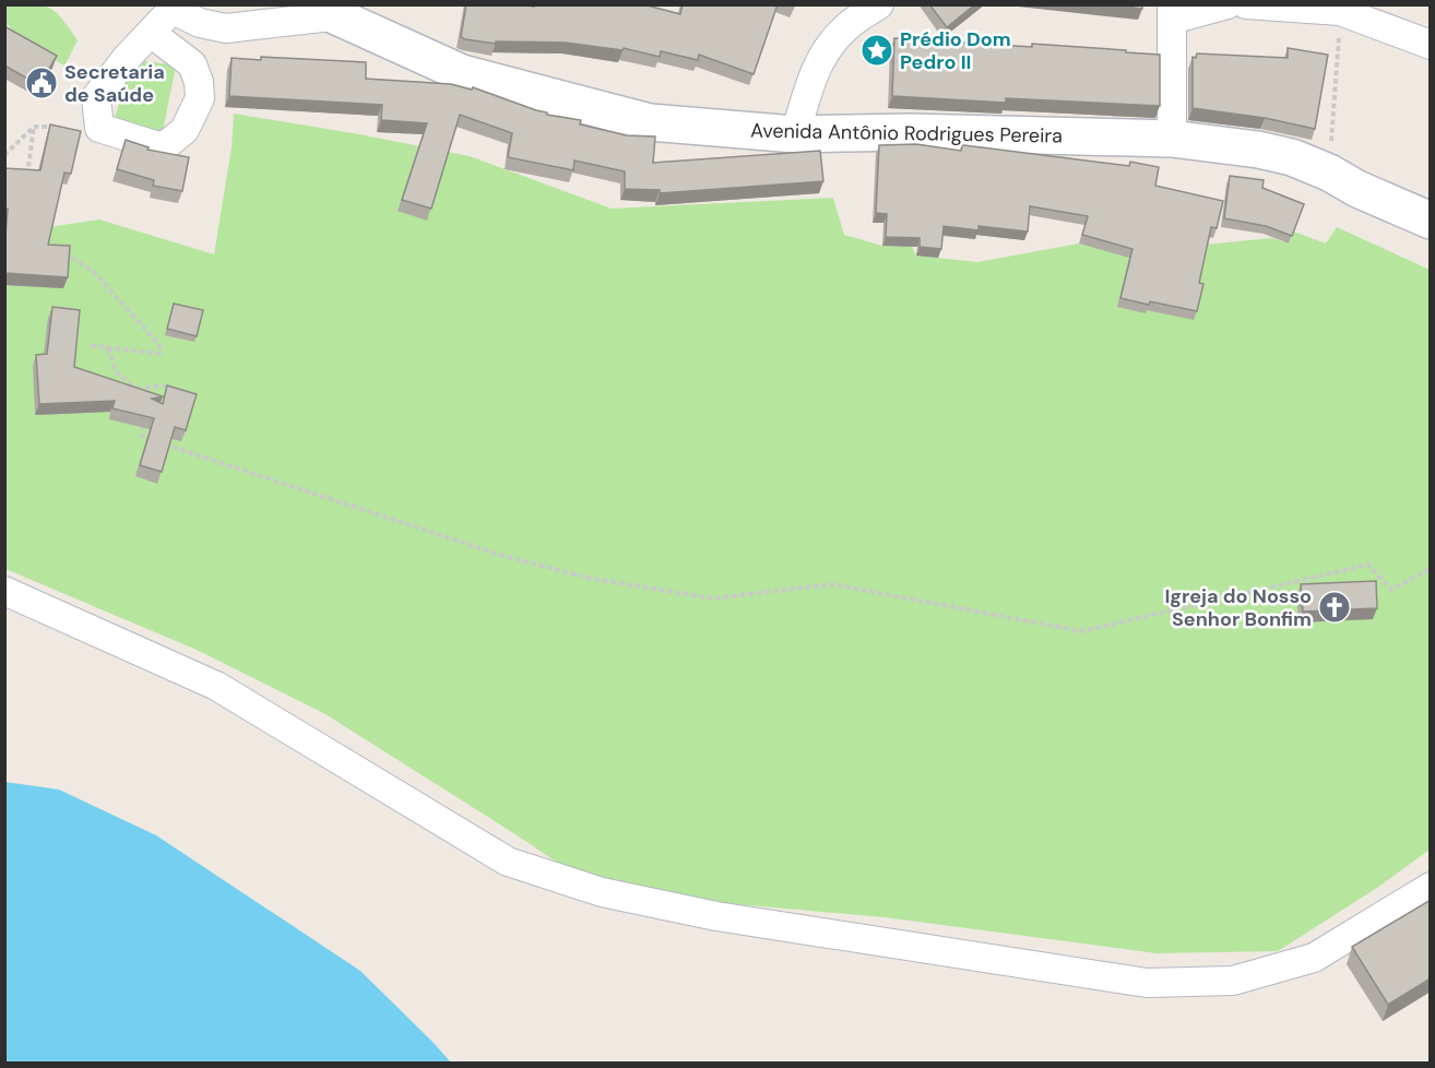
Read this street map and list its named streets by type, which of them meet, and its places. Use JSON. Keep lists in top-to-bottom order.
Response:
{
  "streets": {
    "street": ["Avenida Antônio Rodrigues Pereira"]
  },
  "places": {
    "place": ["Prédio Dom Pedro II"],
    "public building": ["Secretaria de Saúde"],
    "church": ["Igreja do Nosso Senhor Bonfim"]
  }
}
